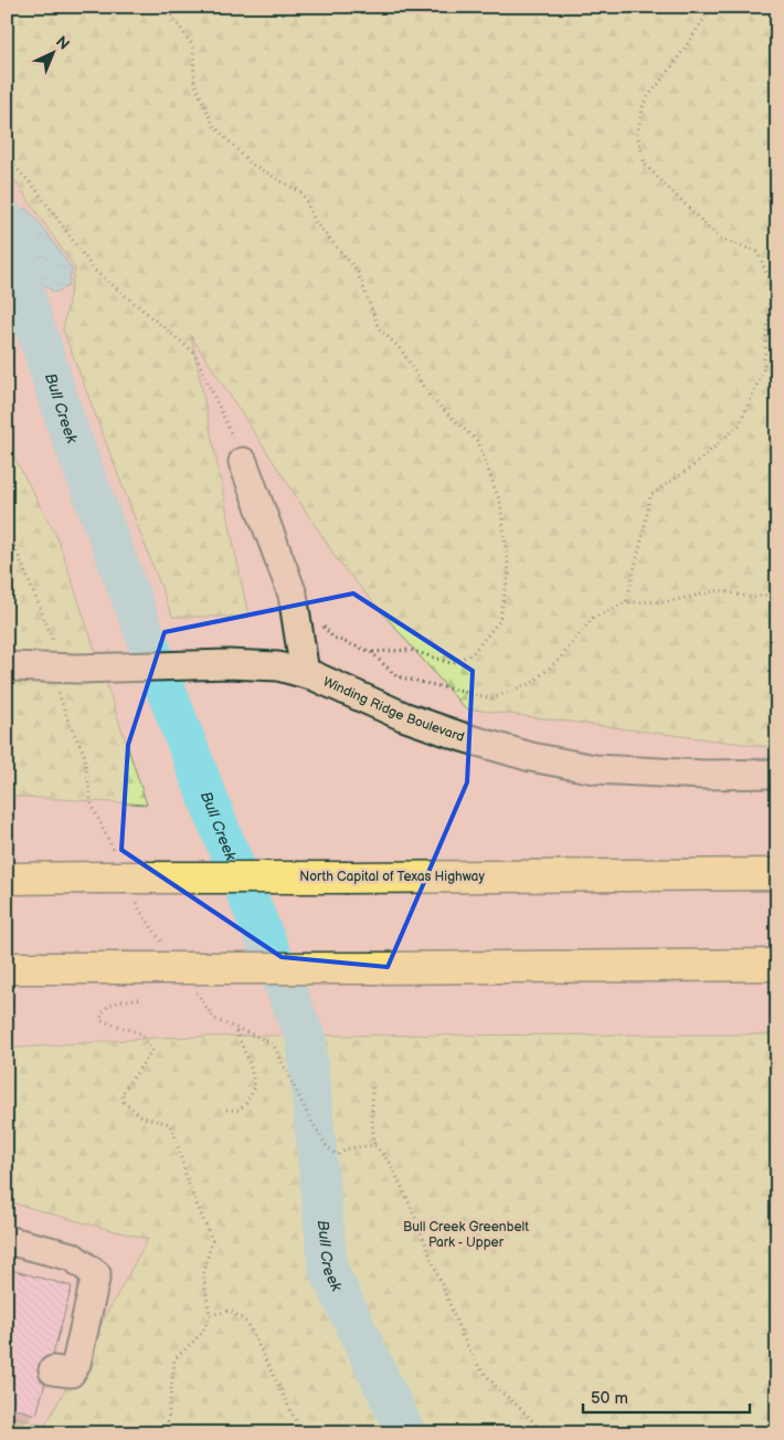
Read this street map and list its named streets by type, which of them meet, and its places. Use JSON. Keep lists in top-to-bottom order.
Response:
{
  "streets": {
    "highway": ["North Capital of Texas Highway"],
    "street": ["Winding Ridge Boulevard"]
  },
  "water": ["Bull Creek"],
  "parks": ["Bull Creek Greenbelt Park - Upper"],
  "scale_bar": "50 m",
  "north": "top right"
}
